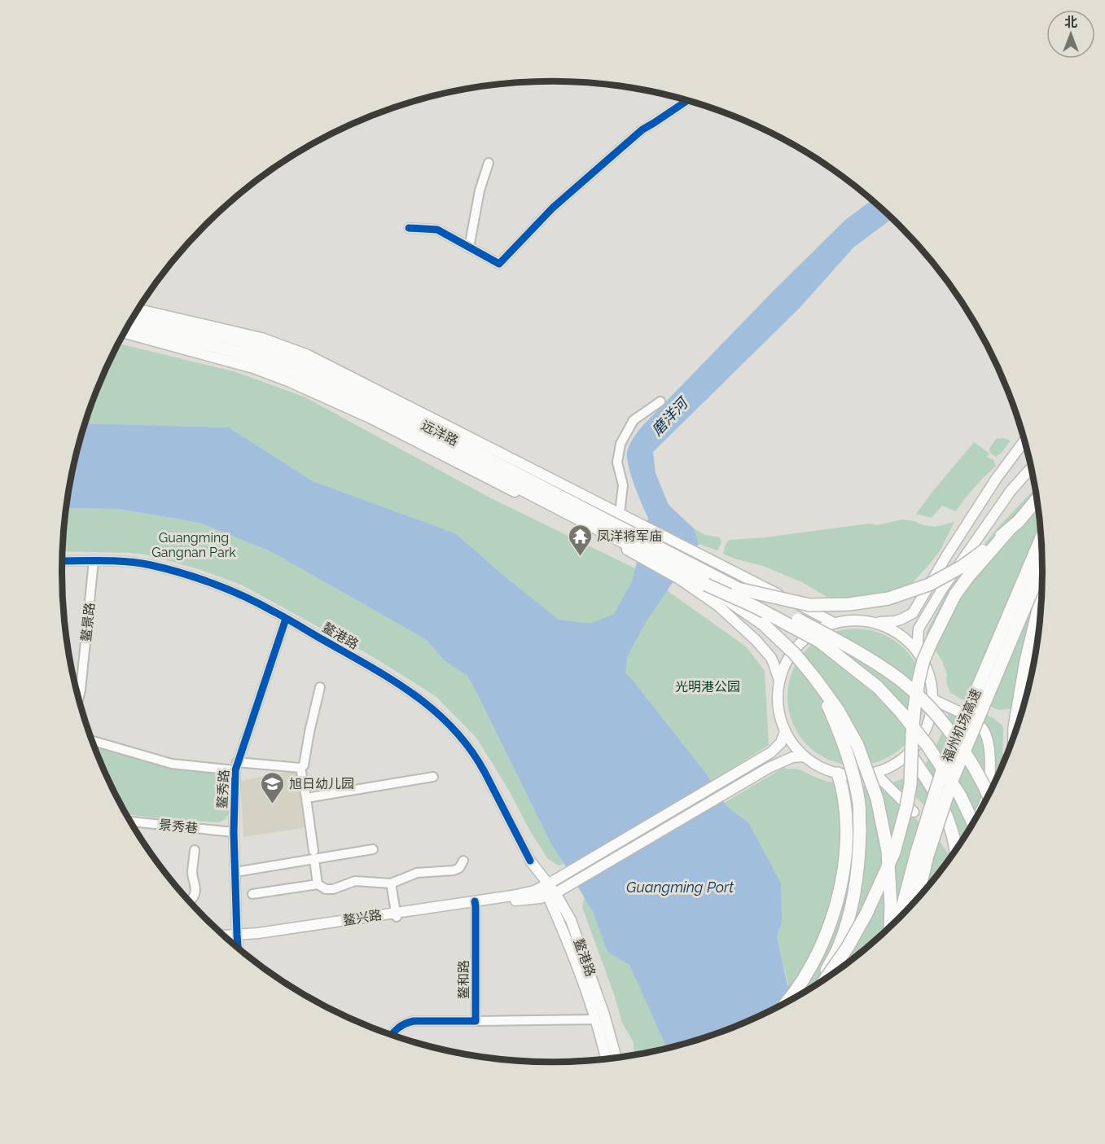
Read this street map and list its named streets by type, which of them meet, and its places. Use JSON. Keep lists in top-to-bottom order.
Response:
{
  "streets": {
    "highway": ["远洋路", "福州机场高速"],
    "main road": ["鳌港路", "鳌兴路"],
    "street": [
      "鳌景路",
      "鳌秀路",
      "景秀巷",
      "鳌和路"
    ]
  },
  "crossings": [
    ["鳌景路", "鳌港路"],
    ["鳌港路", "鳌秀路"],
    ["鳌秀路", "景秀巷"],
    ["鳌秀路", "鳌兴路"],
    ["鳌兴路", "鳌和路"]
  ],
  "water": ["磨洋河", "Guangming Port"],
  "parks": ["Guangming Gangnan Park", "光明港公园"],
  "places": {
    "temple": ["凤洋将军庙"],
    "school or university": ["旭日幼儿园"]
  },
  "north": "top"
}
